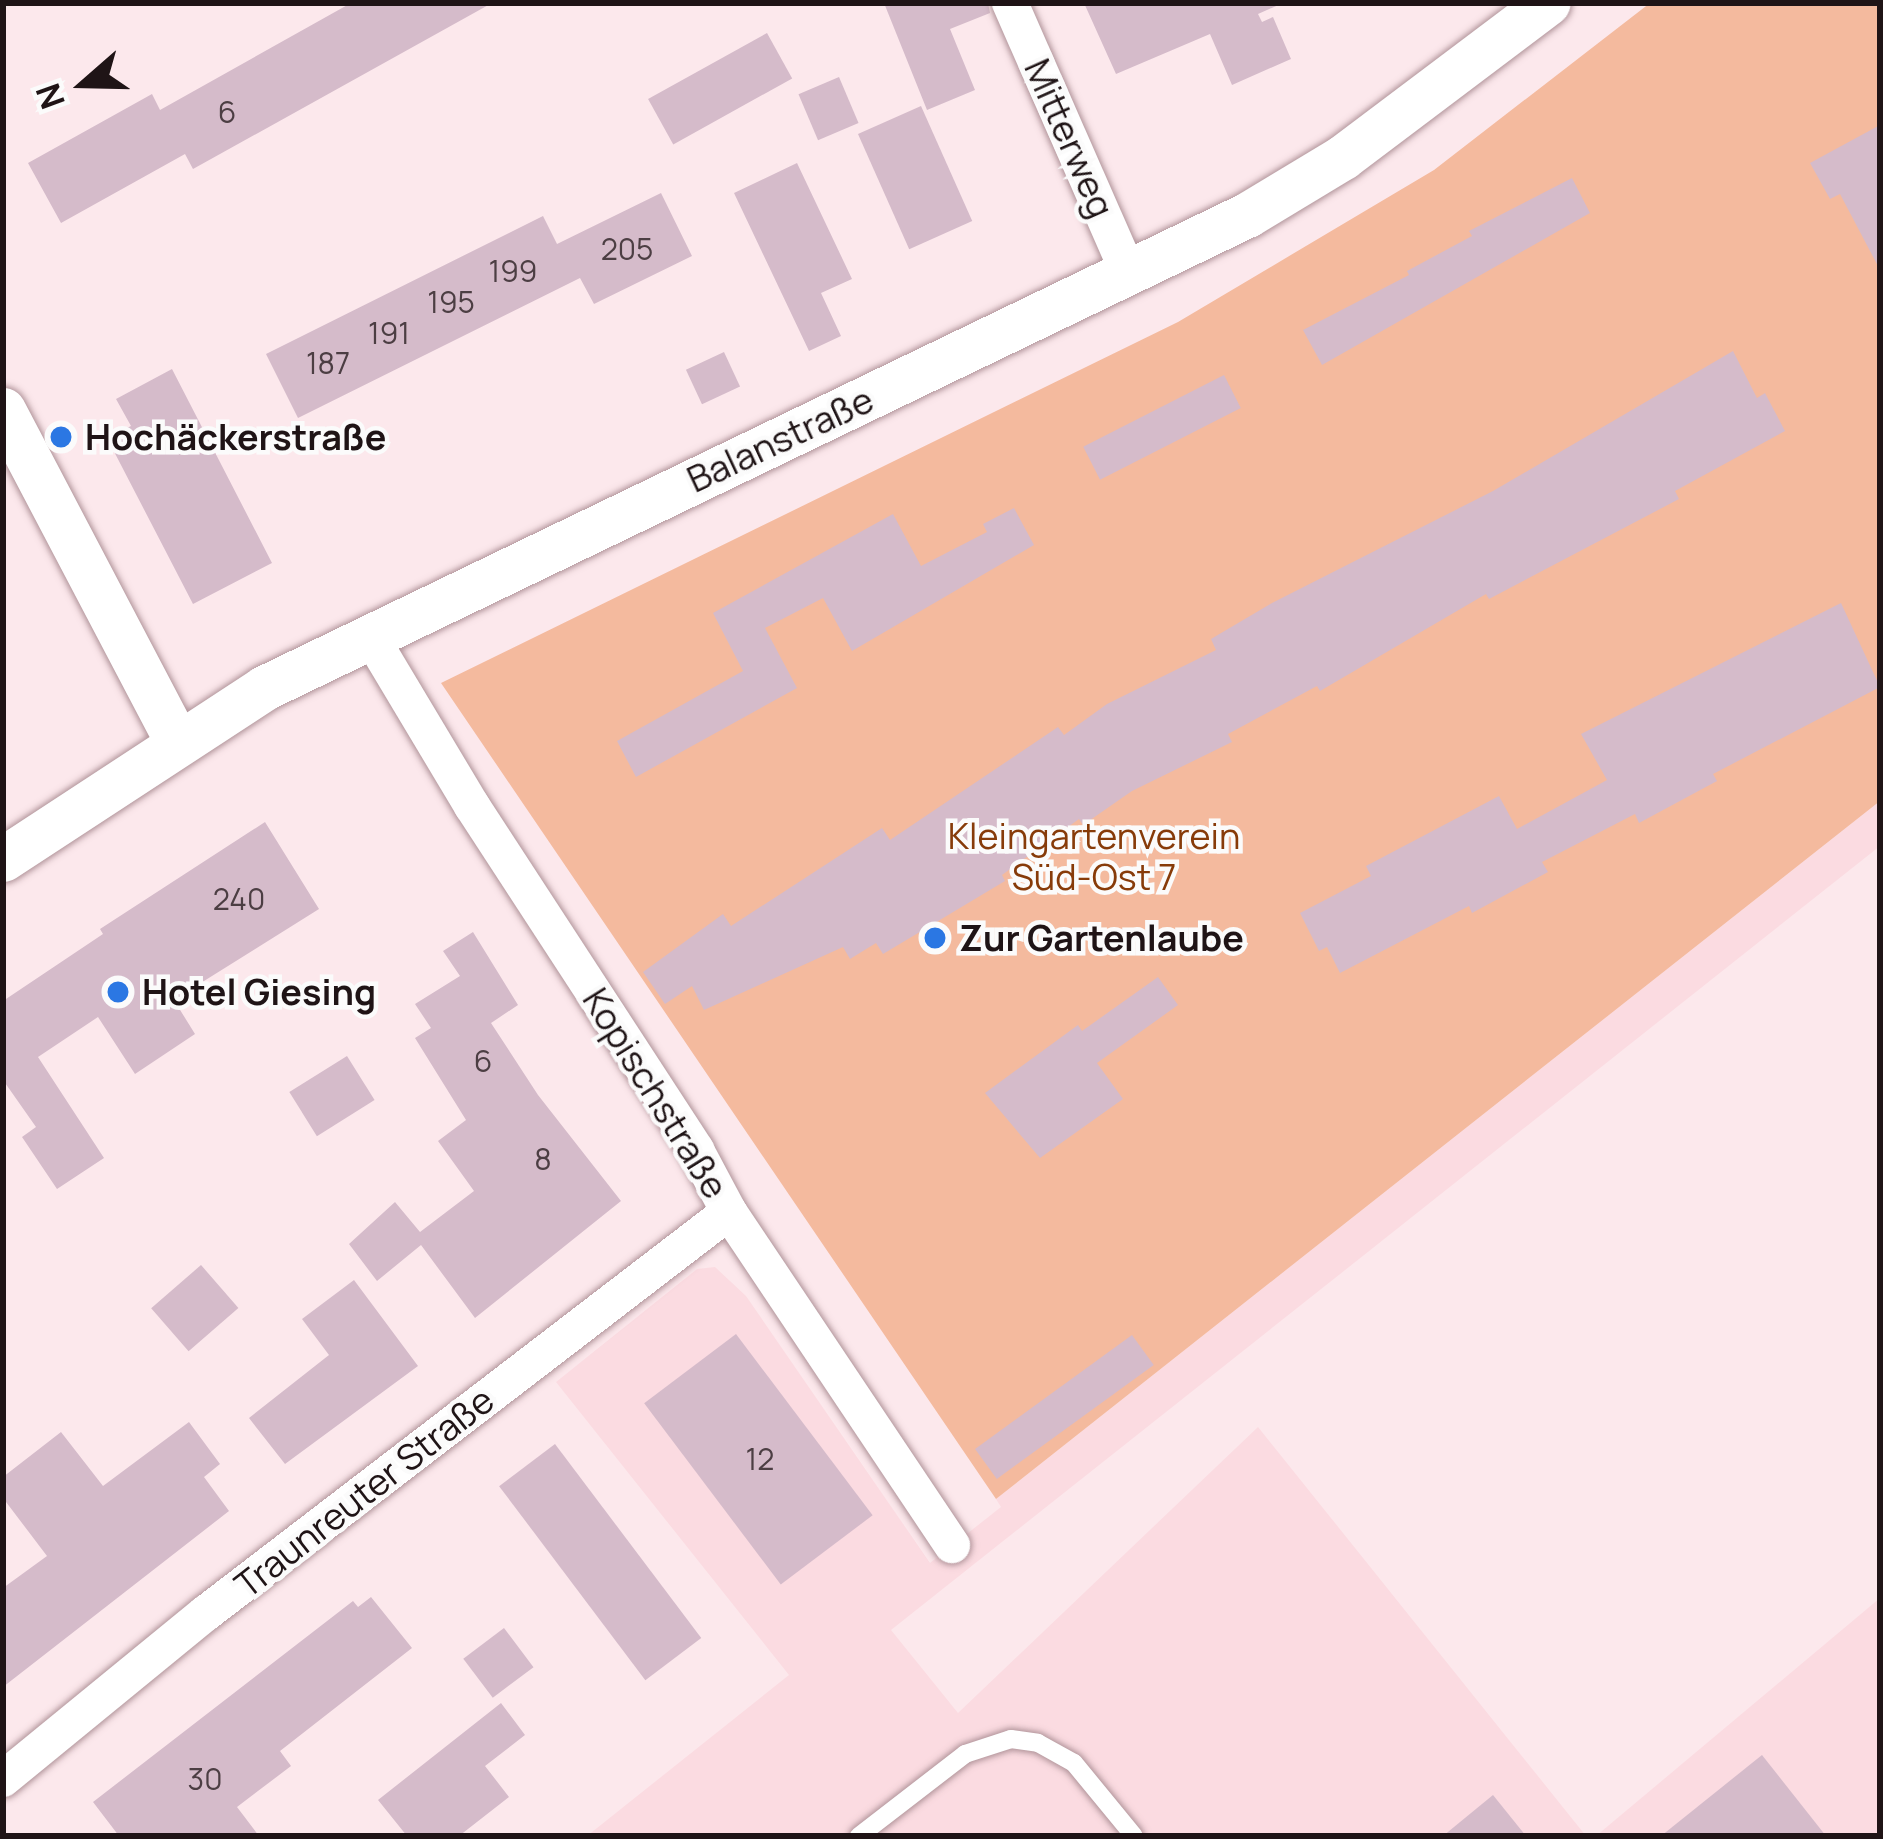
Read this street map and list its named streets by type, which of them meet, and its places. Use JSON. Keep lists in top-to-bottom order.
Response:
{
  "streets": {
    "street": [
      "Mitterweg",
      "Balanstraße",
      "Kopischstraße",
      "Traunreuter Straße"
    ]
  },
  "crossings": [
    ["Mitterweg", "Balanstraße"],
    ["Balanstraße", "Kopischstraße"],
    ["Kopischstraße", "Traunreuter Straße"]
  ],
  "parks": ["Kleingartenverein Süd-Ost 7"],
  "places": ["Hochäckerstraße", "Zur Gartenlaube", "Hotel Giesing"],
  "house_numbers": [
    "6",
    "205",
    "199",
    "195",
    "191",
    "187",
    "240",
    "6",
    "8",
    "12",
    "30"
  ],
  "north": "left"
}
